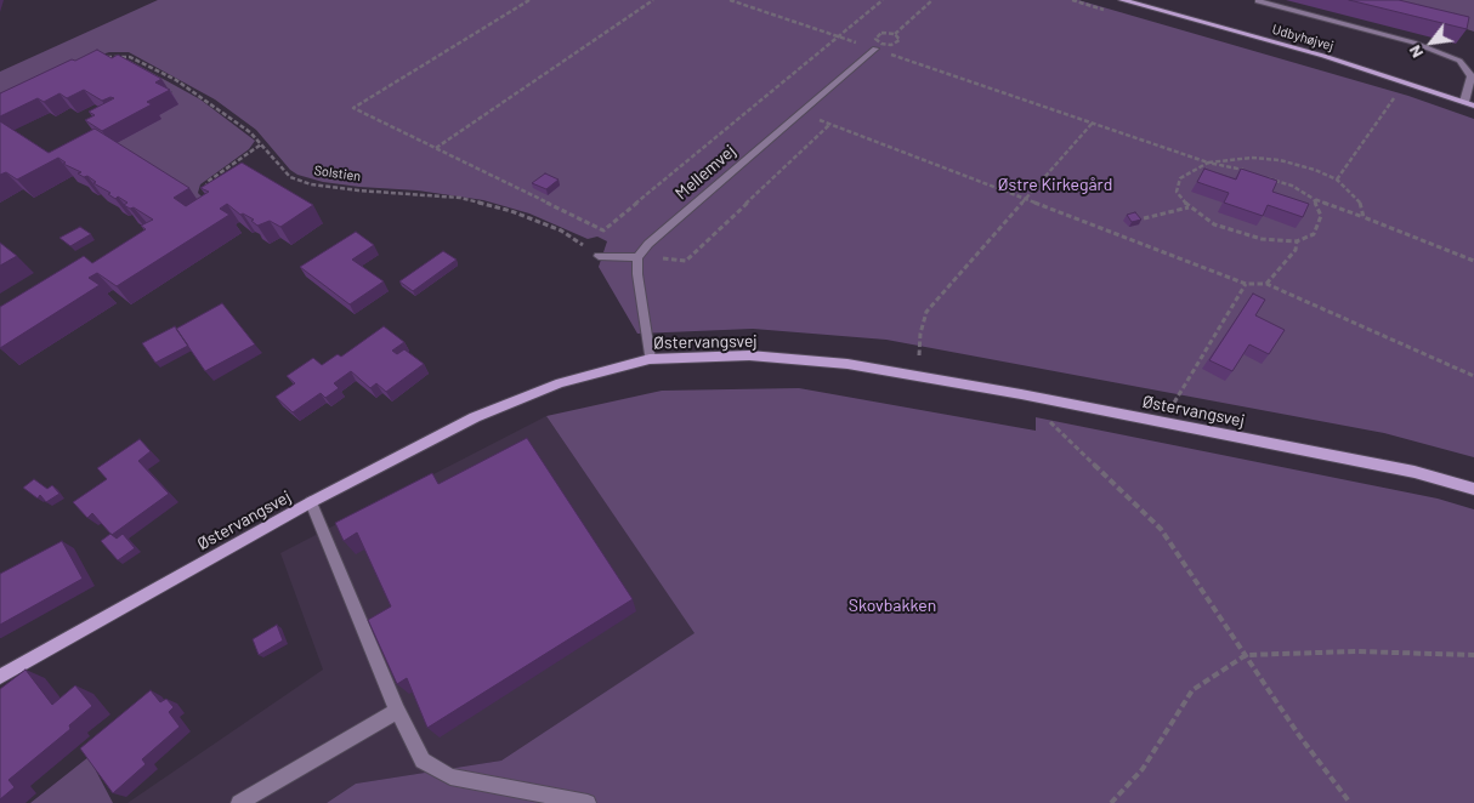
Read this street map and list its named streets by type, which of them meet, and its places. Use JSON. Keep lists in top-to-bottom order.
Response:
{
  "streets": {
    "street": ["Udbyhøjvej", "Østervangsvej"],
    "lane": ["Mellemvej"],
    "path": ["Solstien"]
  },
  "parks": ["Østre Kirkegård", "Skovbakken"],
  "north": "bottom left"
}
